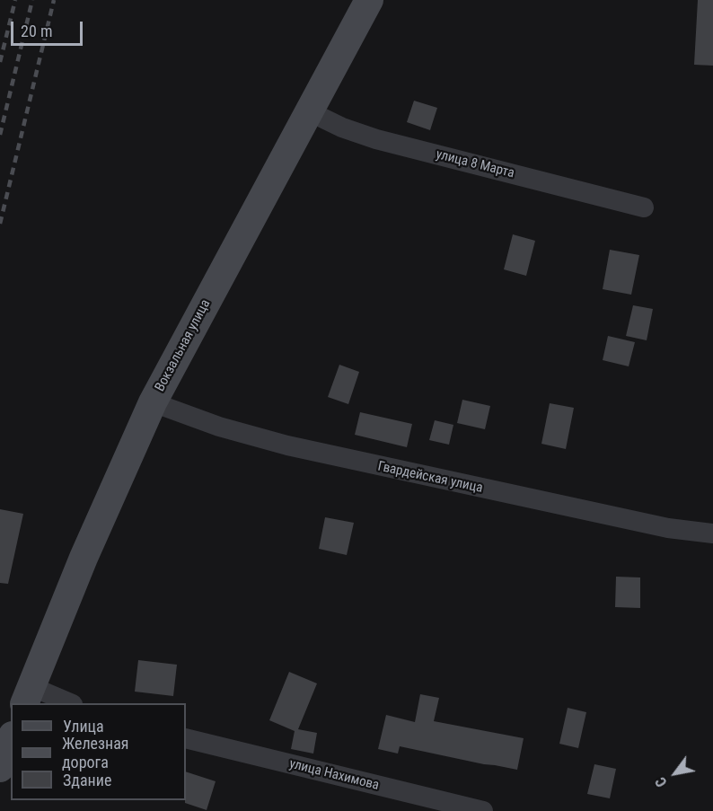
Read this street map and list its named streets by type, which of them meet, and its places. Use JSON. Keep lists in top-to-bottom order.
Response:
{
  "streets": {
    "main road": ["Вокзальная улица"],
    "street": ["улица 8 Марта", "Гвардейская улица", "улица Нахимова"]
  },
  "crossings": [
    ["улица 8 Марта", "Вокзальная улица"],
    ["Вокзальная улица", "Гвардейская улица"]
  ],
  "legend": ["Улица", "Железная дорога", "Здание"],
  "scale_bar": "20 m",
  "north": "bottom left"
}
